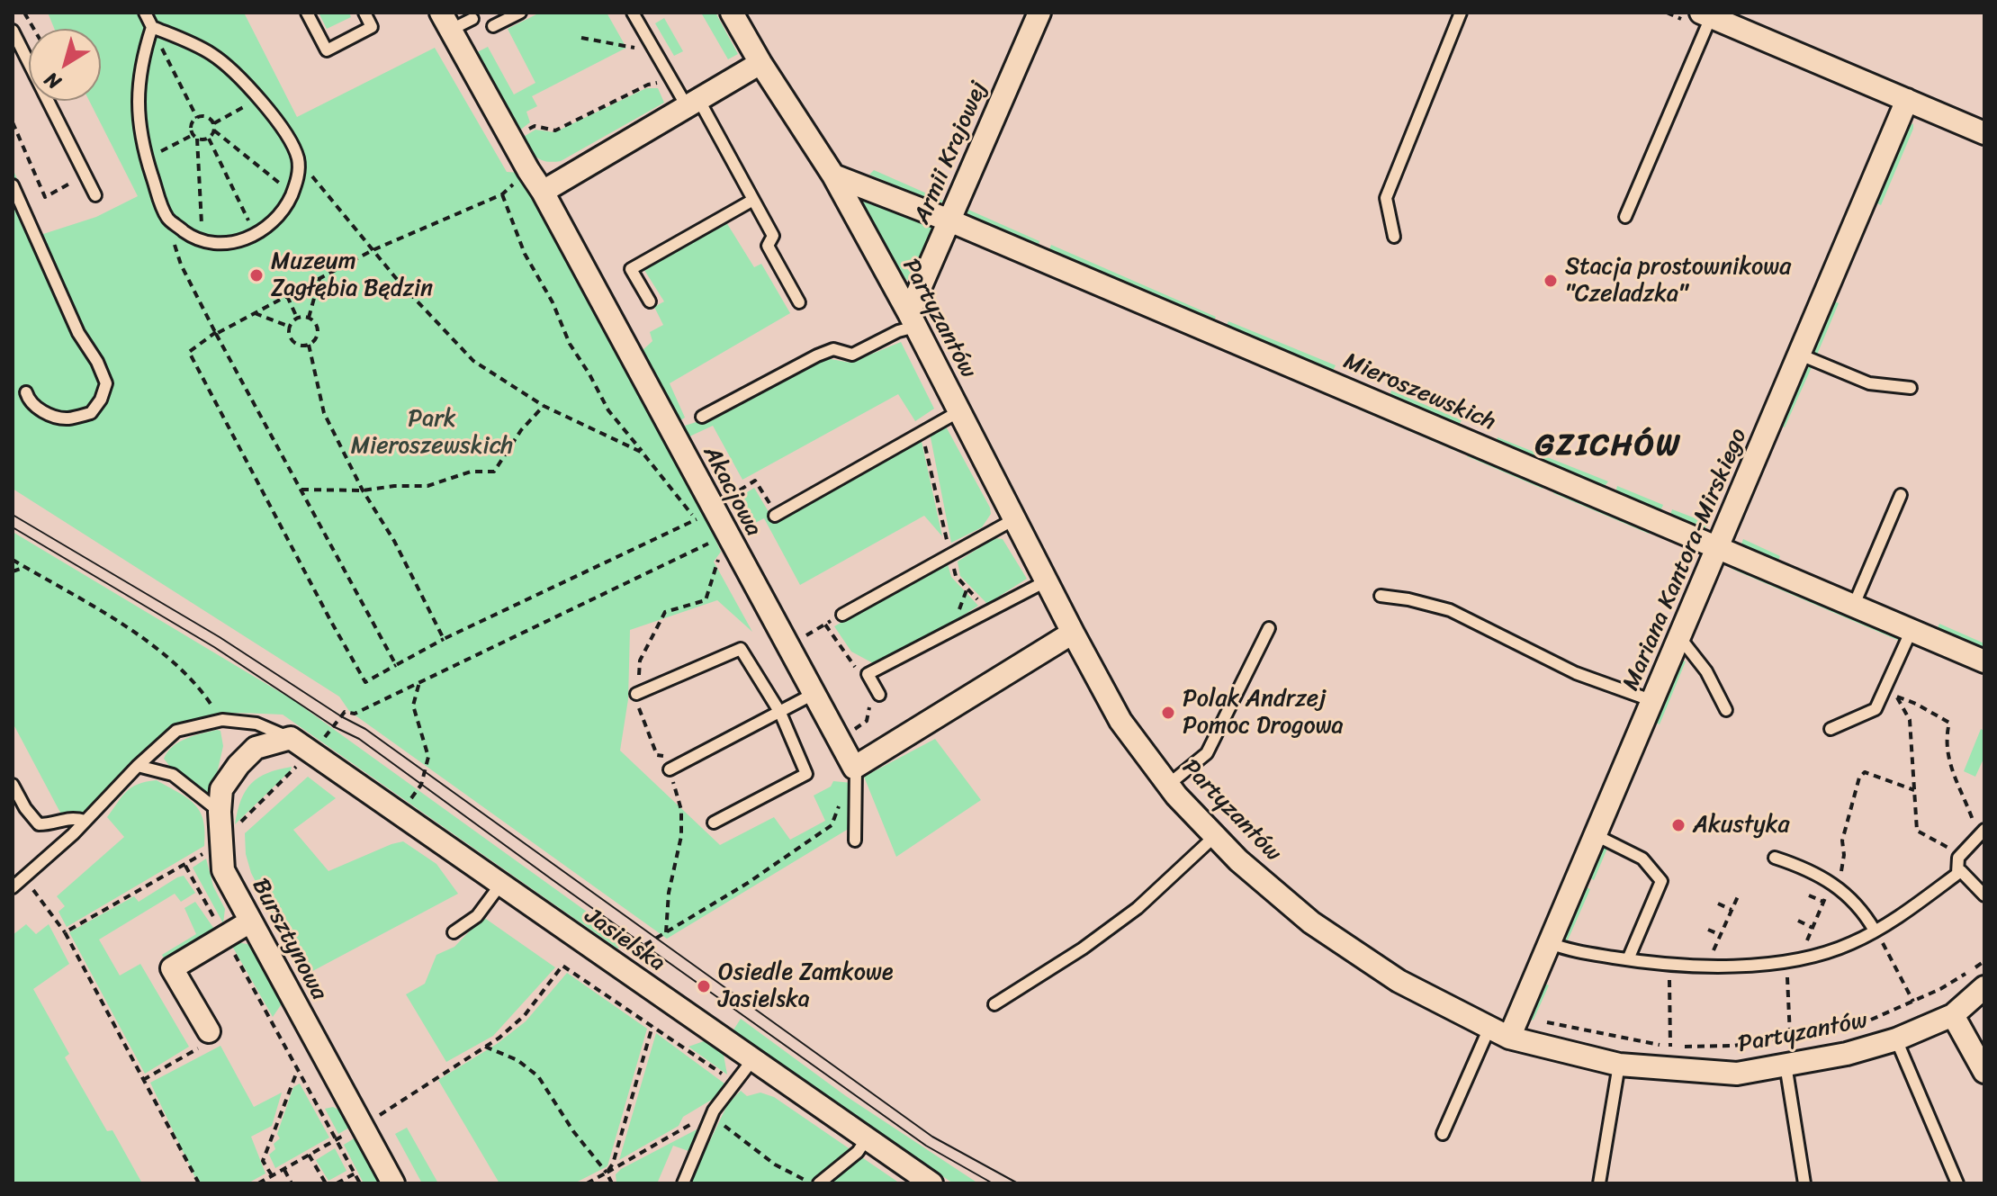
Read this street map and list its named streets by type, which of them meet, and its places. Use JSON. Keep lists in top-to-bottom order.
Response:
{
  "streets": {
    "street": [
      "Armii Krajowej",
      "Partyzantów",
      "Mieroszewskich",
      "Akacjowa",
      "Mariana Kantora-Mirskiego",
      "Bursztynowa",
      "Jasielska"
    ]
  },
  "crossings": [
    ["Armii Krajowej", "Partyzantów"],
    ["Armii Krajowej", "Mieroszewskich"],
    ["Partyzantów", "Mieroszewskich"],
    ["Partyzantów", "Mariana Kantora-Mirskiego"],
    ["Mieroszewskich", "Mariana Kantora-Mirskiego"],
    ["Bursztynowa", "Jasielska"]
  ],
  "districts": ["GZICHÓW"],
  "parks": ["Park Mieroszewskich"],
  "places": [
    "Muzeum Zagłębia Będzin",
    "Stacja prostownikowa \"Czeladzka\"",
    "Polak Andrzej Pomoc Drogowa",
    "Akustyka",
    "Osiedle Zamkowe Jasielska"
  ],
  "north": "bottom left"
}
